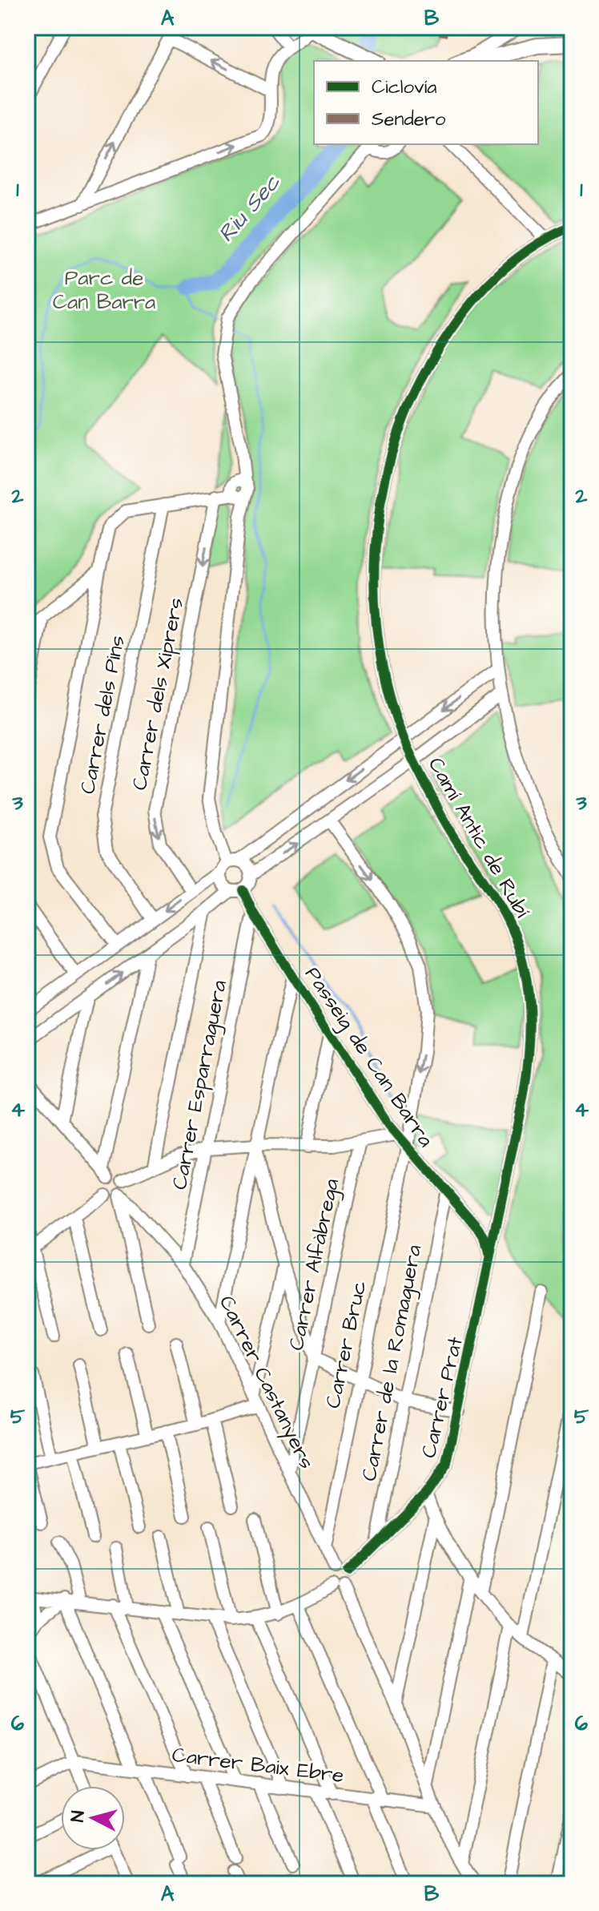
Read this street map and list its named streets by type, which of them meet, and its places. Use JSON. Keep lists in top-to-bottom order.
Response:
{
  "streets": {
    "street": [
      "Carrer dels Xiprers",
      "Carrer dels Pins",
      "Camí Antic de Rubí",
      "Passeig de Can Barra",
      "Carrer Esparraguera",
      "Carrer Alfàbrega",
      "Carrer Bruc",
      "Carrer de la Romaguera",
      "Carrer Castanyers",
      "Carrer Prat",
      "Carrer Baix Ebre"
    ]
  },
  "crossings": [
    ["Camí Antic de Rubí", "Passeig de Can Barra"],
    ["Camí Antic de Rubí", "Carrer Prat"],
    ["Passeig de Can Barra", "Carrer Esparraguera"],
    ["Passeig de Can Barra", "Carrer Bruc"],
    ["Passeig de Can Barra", "Carrer de la Romaguera"],
    ["Passeig de Can Barra", "Carrer Prat"],
    ["Carrer Esparraguera", "Carrer Castanyers"],
    ["Carrer Alfàbrega", "Carrer Castanyers"],
    ["Carrer Bruc", "Carrer Castanyers"],
    ["Carrer de la Romaguera", "Carrer Prat"],
    ["Carrer Castanyers", "Carrer Prat"]
  ],
  "one_way": ["Carrer Bruc"],
  "water": ["Riu Sec"],
  "parks": ["Parc de Can Barra"],
  "legend": ["Ciclovía", "Sendero"],
  "north": "left",
  "grid": {
    "columns": ["A", "B"],
    "rows": [
      "1",
      "2",
      "3",
      "4",
      "5",
      "6"
    ]
  }
}
